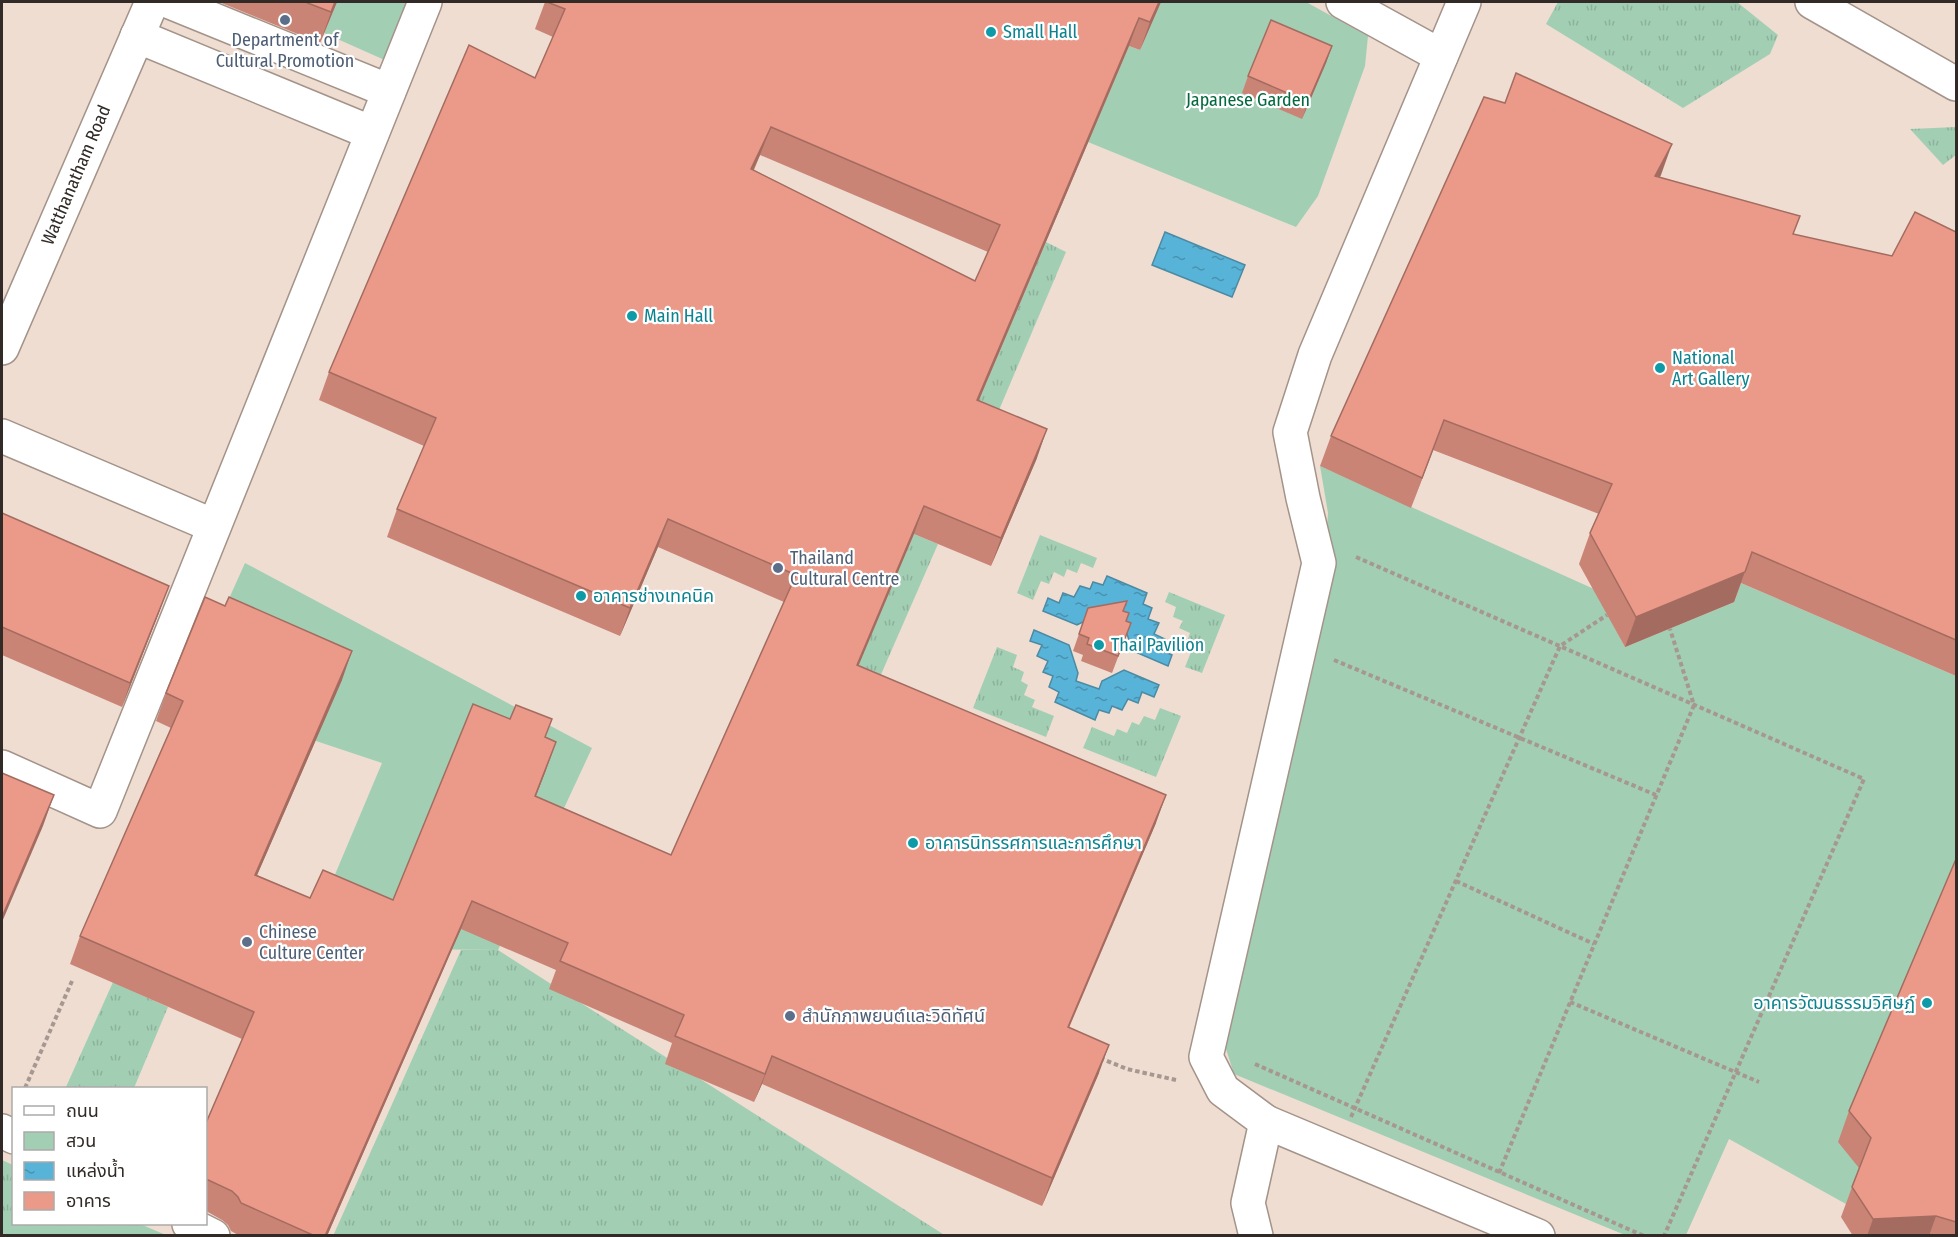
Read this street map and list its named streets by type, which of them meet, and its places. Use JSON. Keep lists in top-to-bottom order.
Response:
{
  "streets": {
    "street": ["Watthanatham Road"]
  },
  "parks": ["Japanese Garden"],
  "places": [
    "Department of Cultural Promotion",
    "Small Hall",
    "Main Hall",
    "National Art Gallery",
    "Thailand Cultural Centre",
    "อาคารช่างเทคนิค",
    "Thai Pavilion",
    "อาคารนิทรรศการและการศึกษา",
    "Chinese Culture Center",
    "อาคารวัฒนธรรมวิศิษฏ์",
    "สำนักภาพยนต์และวิดิทัศน์"
  ],
  "legend": [
    "ถนน",
    "สวน",
    "แหล่งน้ำ",
    "อาคาร"
  ]
}
